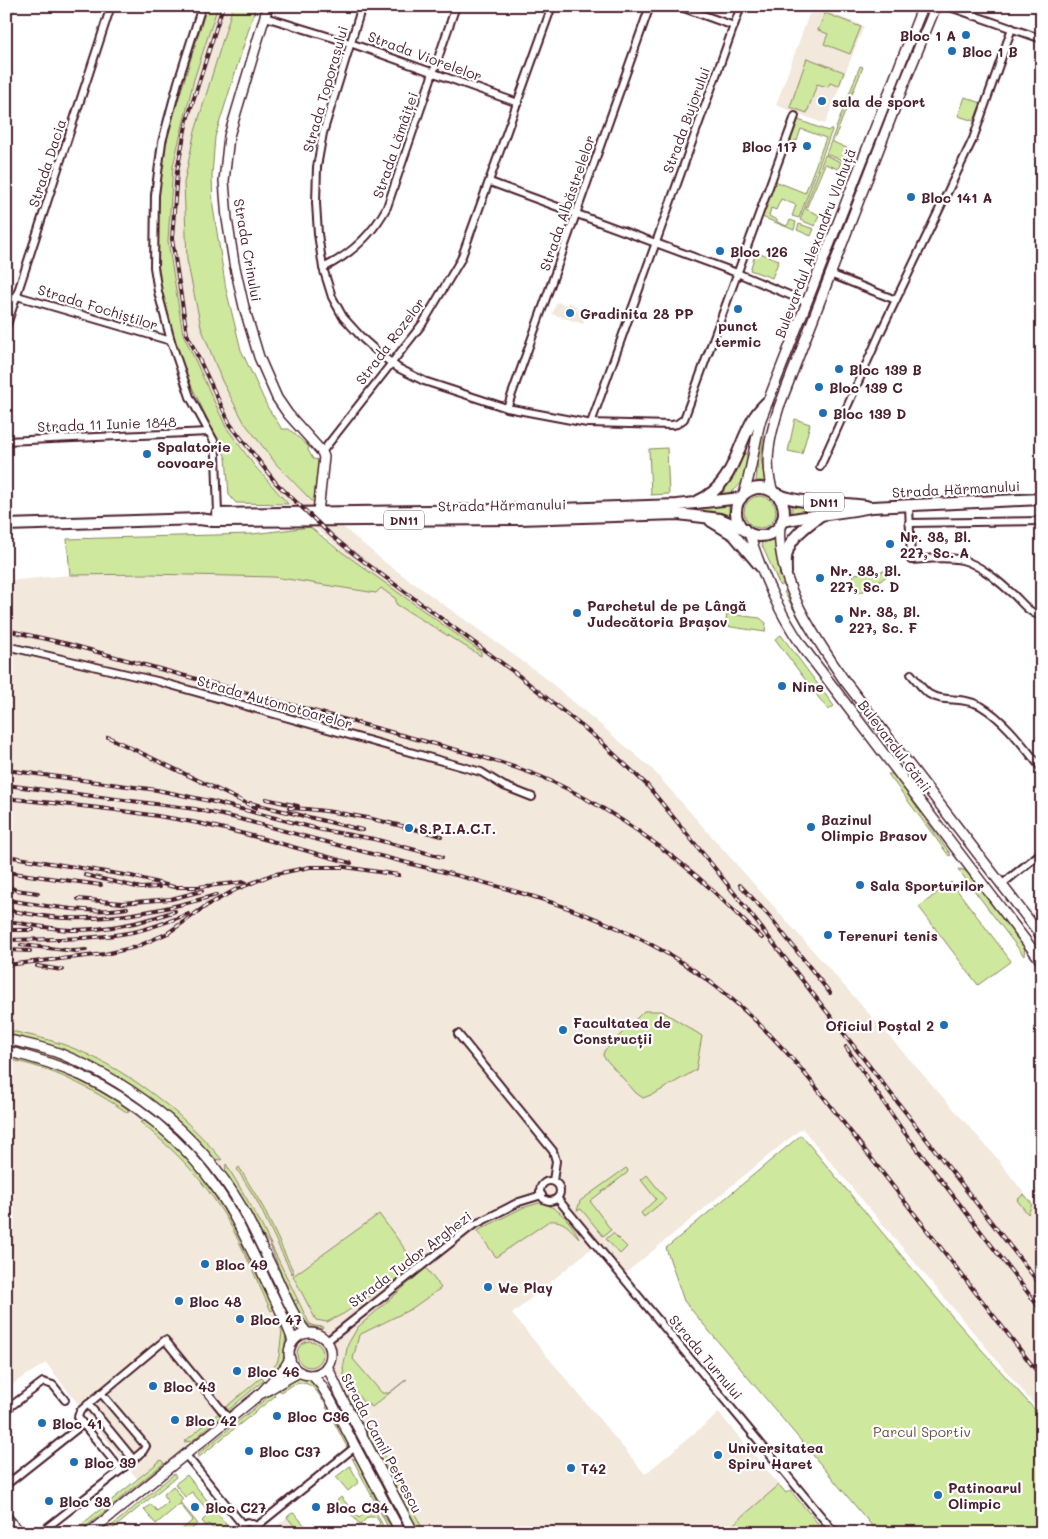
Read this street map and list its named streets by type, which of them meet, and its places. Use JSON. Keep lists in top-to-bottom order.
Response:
{
  "streets": {
    "main road": ["Strada Hărmanului", "DN11"],
    "street": [
      "Strada Viorelelor",
      "Strada Toporașului",
      "Strada Bujorului",
      "Strada Lămâiței",
      "Strada Dacia",
      "Strada Albăstrelelor",
      "Bulevardul Alexandru Vlahuță",
      "Strada Crinului",
      "Strada Fochiștilor",
      "Strada Rozelor",
      "Strada 11 Iunie 1848",
      "Strada Automotoarelor",
      "Bulevardul Gării",
      "Strada Tudor Arghezi",
      "Strada Turnului",
      "Strada Camil Petrescu"
    ]
  },
  "crossings": [
    ["Strada Viorelelor", "Strada Toporașului"],
    ["Strada Viorelelor", "Strada Lămâiței"],
    ["Strada Viorelelor", "Strada Crinului"],
    ["Strada Viorelelor", "Strada Rozelor"],
    ["Strada Toporașului", "Strada Bujorului"],
    ["Strada Toporașului", "Strada Lămâiței"],
    ["Strada Toporașului", "Strada Albăstrelelor"],
    ["Strada Toporașului", "Strada Rozelor"],
    ["Strada Dacia", "Strada Fochiștilor"],
    ["Bulevardul Alexandru Vlahuță", "Strada Hărmanului"],
    ["Bulevardul Alexandru Vlahuță", "Bulevardul Gării"],
    ["Strada Crinului", "Strada Rozelor"],
    ["Strada Hărmanului", "Bulevardul Gării"],
    ["Strada Tudor Arghezi", "Strada Turnului"],
    ["Strada Tudor Arghezi", "Strada Camil Petrescu"]
  ],
  "parks": ["Parcul Sportiv"],
  "places": [
    "Bloc 1 A",
    "Bloc 1 B",
    "sala de sport",
    "Bloc 117",
    "Bloc 141 A",
    "Bloc 126",
    "punct termic",
    "Gradinita 28 PP",
    "Bloc 139 B",
    "Bloc 139 C",
    "Bloc 139 D",
    "Spalatorie covoare",
    "Nr. 38, Bl. 227, Sc. A",
    "Nr. 38, Bl. 227, Sc. D",
    "Parchetul de pe Lângă Judecătoria Brașov",
    "Nr. 38, Bl. 227, Sc. F",
    "Nine",
    "Bazinul Olimpic Brasov",
    "S.P.I.A.C.T.",
    "Sala Sporturilor",
    "Terenuri tenis",
    "Oficiul Poștal 2",
    "Facultatea de Construcții",
    "Bloc 49",
    "We Play",
    "Bloc 48",
    "Bloc 47",
    "Bloc 46",
    "Bloc 43",
    "Bloc C36",
    "Bloc 42",
    "Bloc 41",
    "Bloc C37",
    "Universitatea Spiru Haret",
    "Bloc 39",
    "T42",
    "Patinoarul Olimpic",
    "Bloc 38",
    "Bloc C27",
    "Bloc C34"
  ]
}
